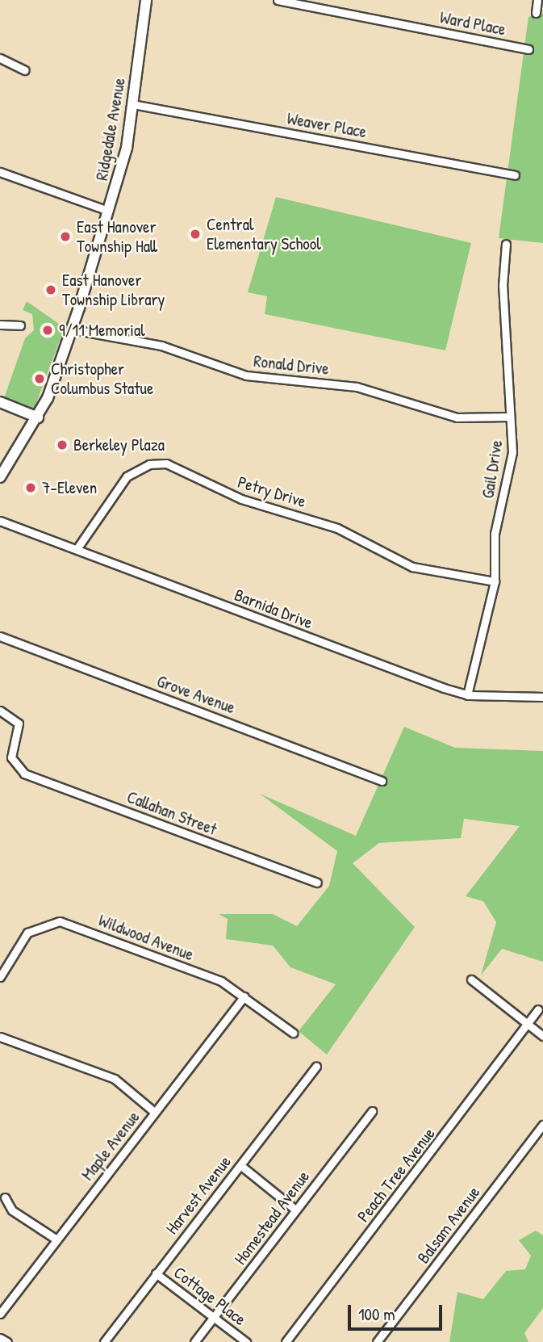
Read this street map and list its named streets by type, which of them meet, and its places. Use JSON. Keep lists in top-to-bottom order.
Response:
{
  "streets": {
    "main road": ["Ridgedale Avenue"],
    "street": [
      "Ward Place",
      "Weaver Place",
      "Ronald Drive",
      "Gail Drive",
      "Petry Drive",
      "Barnida Drive",
      "Grove Avenue",
      "Callahan Street",
      "Wildwood Avenue",
      "Maple Avenue",
      "Peach Tree Avenue",
      "Harvest Avenue",
      "Homestead Avenue",
      "Balsam Avenue",
      "Cottage Place"
    ]
  },
  "crossings": [
    ["Weaver Place", "Ridgedale Avenue"],
    ["Ridgedale Avenue", "Ronald Drive"],
    ["Ronald Drive", "Gail Drive"],
    ["Gail Drive", "Petry Drive"],
    ["Gail Drive", "Barnida Drive"],
    ["Petry Drive", "Barnida Drive"],
    ["Wildwood Avenue", "Maple Avenue"],
    ["Harvest Avenue", "Cottage Place"],
    ["Homestead Avenue", "Cottage Place"]
  ],
  "places": [
    "Central Elementary School",
    "East Hanover Township Hall",
    "East Hanover Township Library",
    "9/11 Memorial",
    "Christopher Columbus Statue",
    "Berkeley Plaza",
    "7-Eleven"
  ],
  "scale_bar": "100 m"
}
